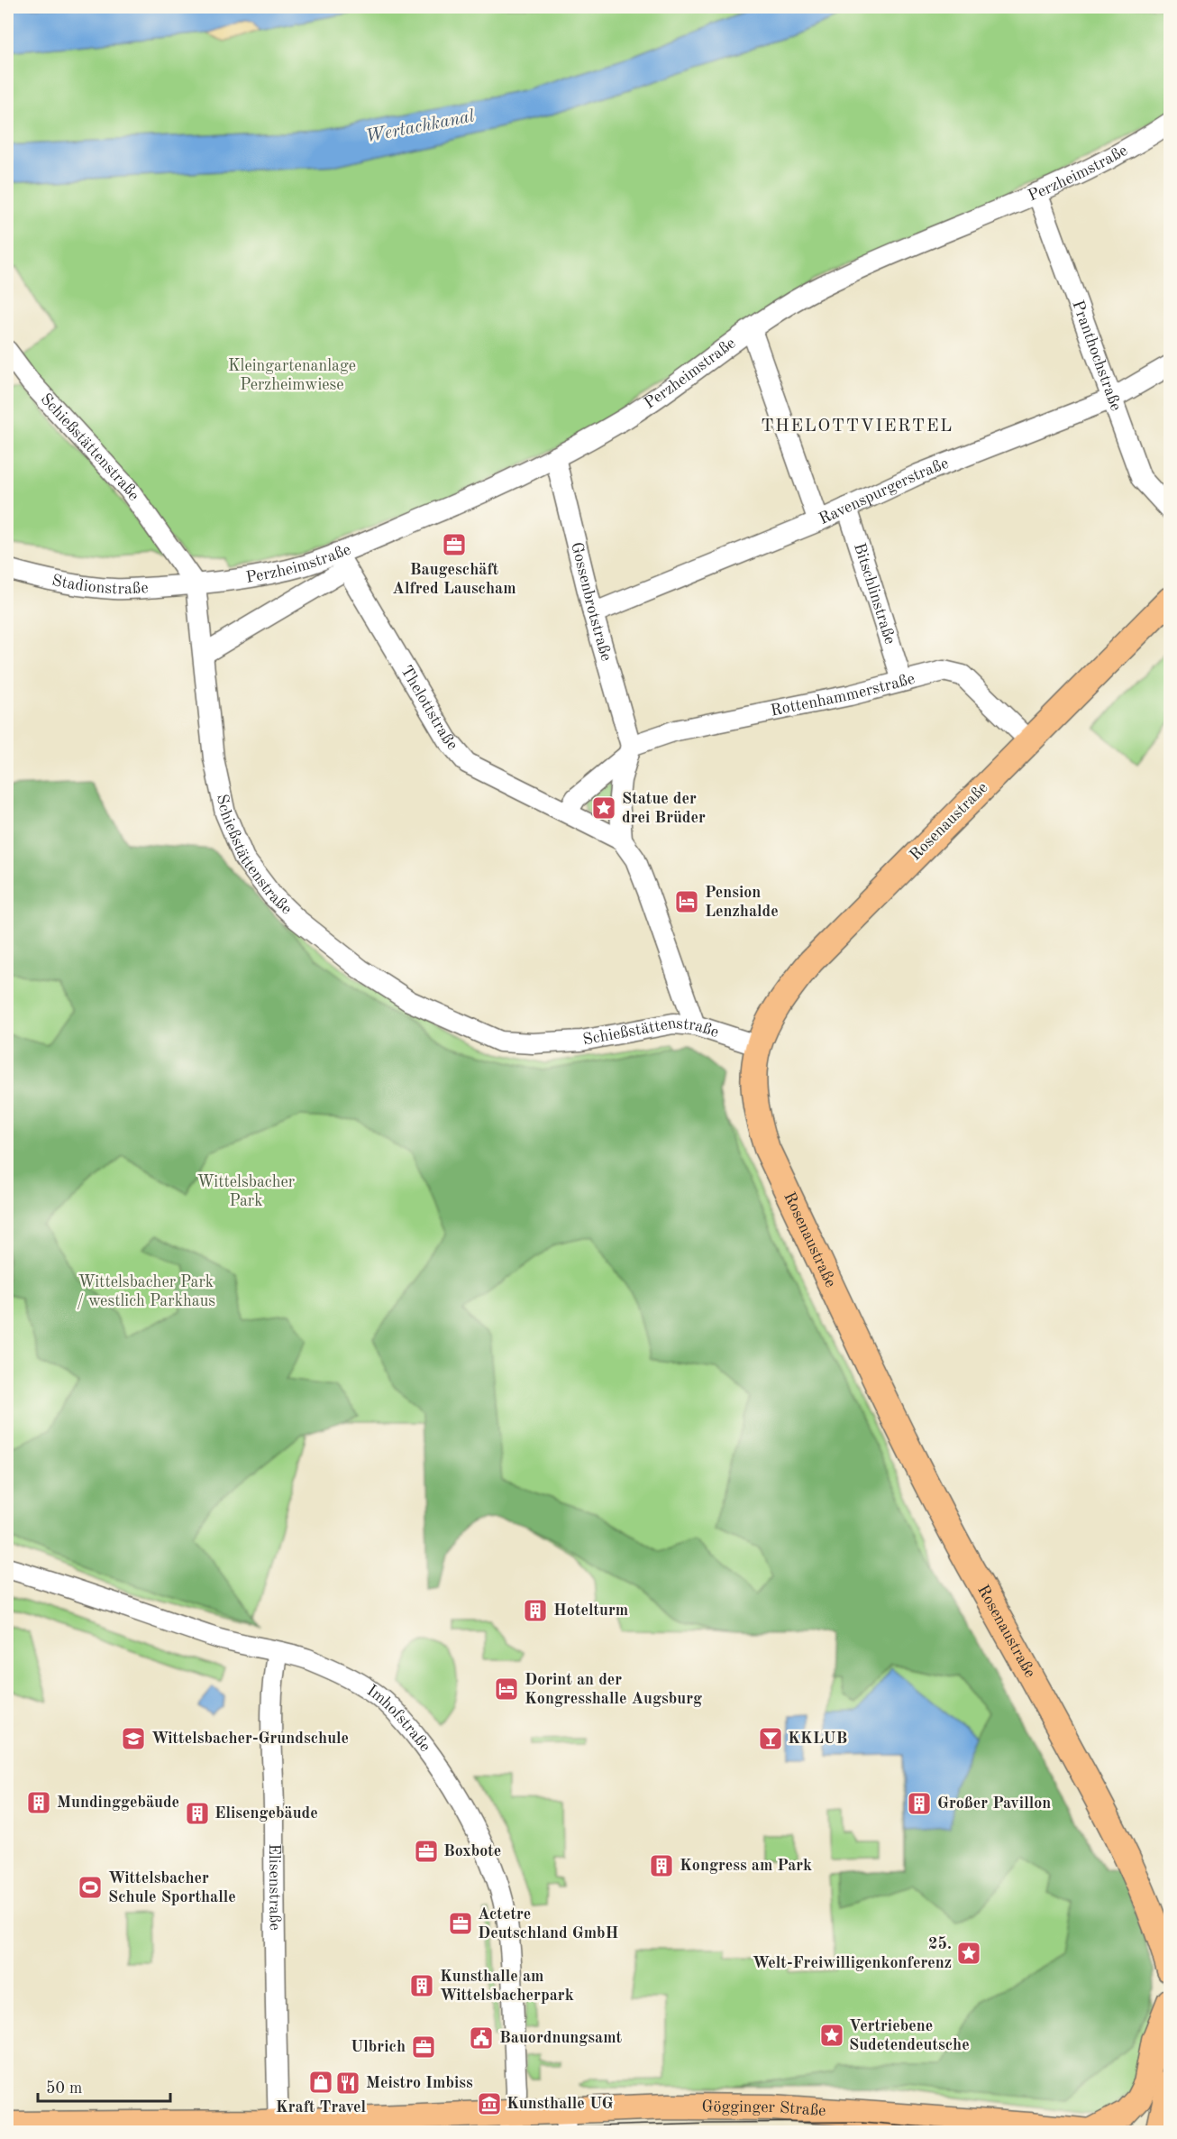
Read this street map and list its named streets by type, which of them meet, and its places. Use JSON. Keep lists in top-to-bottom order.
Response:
{
  "streets": {
    "main road": ["Rosenaustraße", "Gögginger Straße"],
    "street": [
      "Perzheimstraße",
      "Pranthochstraße",
      "Schießstättenstraße",
      "Ravenspurgerstraße",
      "Stadionstraße",
      "Bitschlinstraße",
      "Gossenbrotstraße",
      "Rottenhammerstraße",
      "Thelottstraße",
      "Imhofstraße",
      "Elisenstraße"
    ]
  },
  "crossings": [
    ["Perzheimstraße", "Pranthochstraße"],
    ["Perzheimstraße", "Schießstättenstraße"],
    ["Perzheimstraße", "Stadionstraße"],
    ["Perzheimstraße", "Gossenbrotstraße"],
    ["Perzheimstraße", "Thelottstraße"],
    ["Pranthochstraße", "Ravenspurgerstraße"],
    ["Schießstättenstraße", "Stadionstraße"],
    ["Schießstättenstraße", "Thelottstraße"],
    ["Schießstättenstraße", "Rosenaustraße"],
    ["Ravenspurgerstraße", "Bitschlinstraße"],
    ["Ravenspurgerstraße", "Gossenbrotstraße"],
    ["Bitschlinstraße", "Rottenhammerstraße"],
    ["Gossenbrotstraße", "Rottenhammerstraße"],
    ["Rottenhammerstraße", "Rosenaustraße"],
    ["Imhofstraße", "Elisenstraße"],
    ["Imhofstraße", "Gögginger Straße"],
    ["Elisenstraße", "Gögginger Straße"]
  ],
  "districts": ["THELOTTVIERTEL"],
  "water": ["Wertachkanal"],
  "parks": ["Kleingartenanlage Perzheimwiese", "Wittelsbacher Park", "Wittelsbacher Park / westlich Parkhaus"],
  "places": {
    "office": [
      "Baugeschäft Alfred Lauscham",
      "Boxbote",
      "Actetre Deutschland GmbH",
      "Ulbrich"
    ],
    "place": ["Statue der drei Brüder", "25. Welt-Freiwilligenkonferenz", "Vertriebene Sudetendeutsche"],
    "hotel": ["Pension Lenzhalde", "Dorint an der Kongresshalle Augsburg"],
    "building": [
      "Hotelturm",
      "Mundinggebäude",
      "Großer Pavillon",
      "Elisengebäude",
      "Kongress am Park",
      "Kunsthalle am Wittelsbacherpark"
    ],
    "school or university": ["Wittelsbacher-Grundschule"],
    "bar": ["KKLUB"],
    "sports": ["Wittelsbacher Schule Sporthalle"],
    "public building": ["Bauordnungsamt"],
    "shop": ["Kraft Travel"],
    "restaurant": ["Meistro Imbiss"],
    "museum": ["Kunsthalle UG"]
  },
  "scale_bar": "50 m"
}
